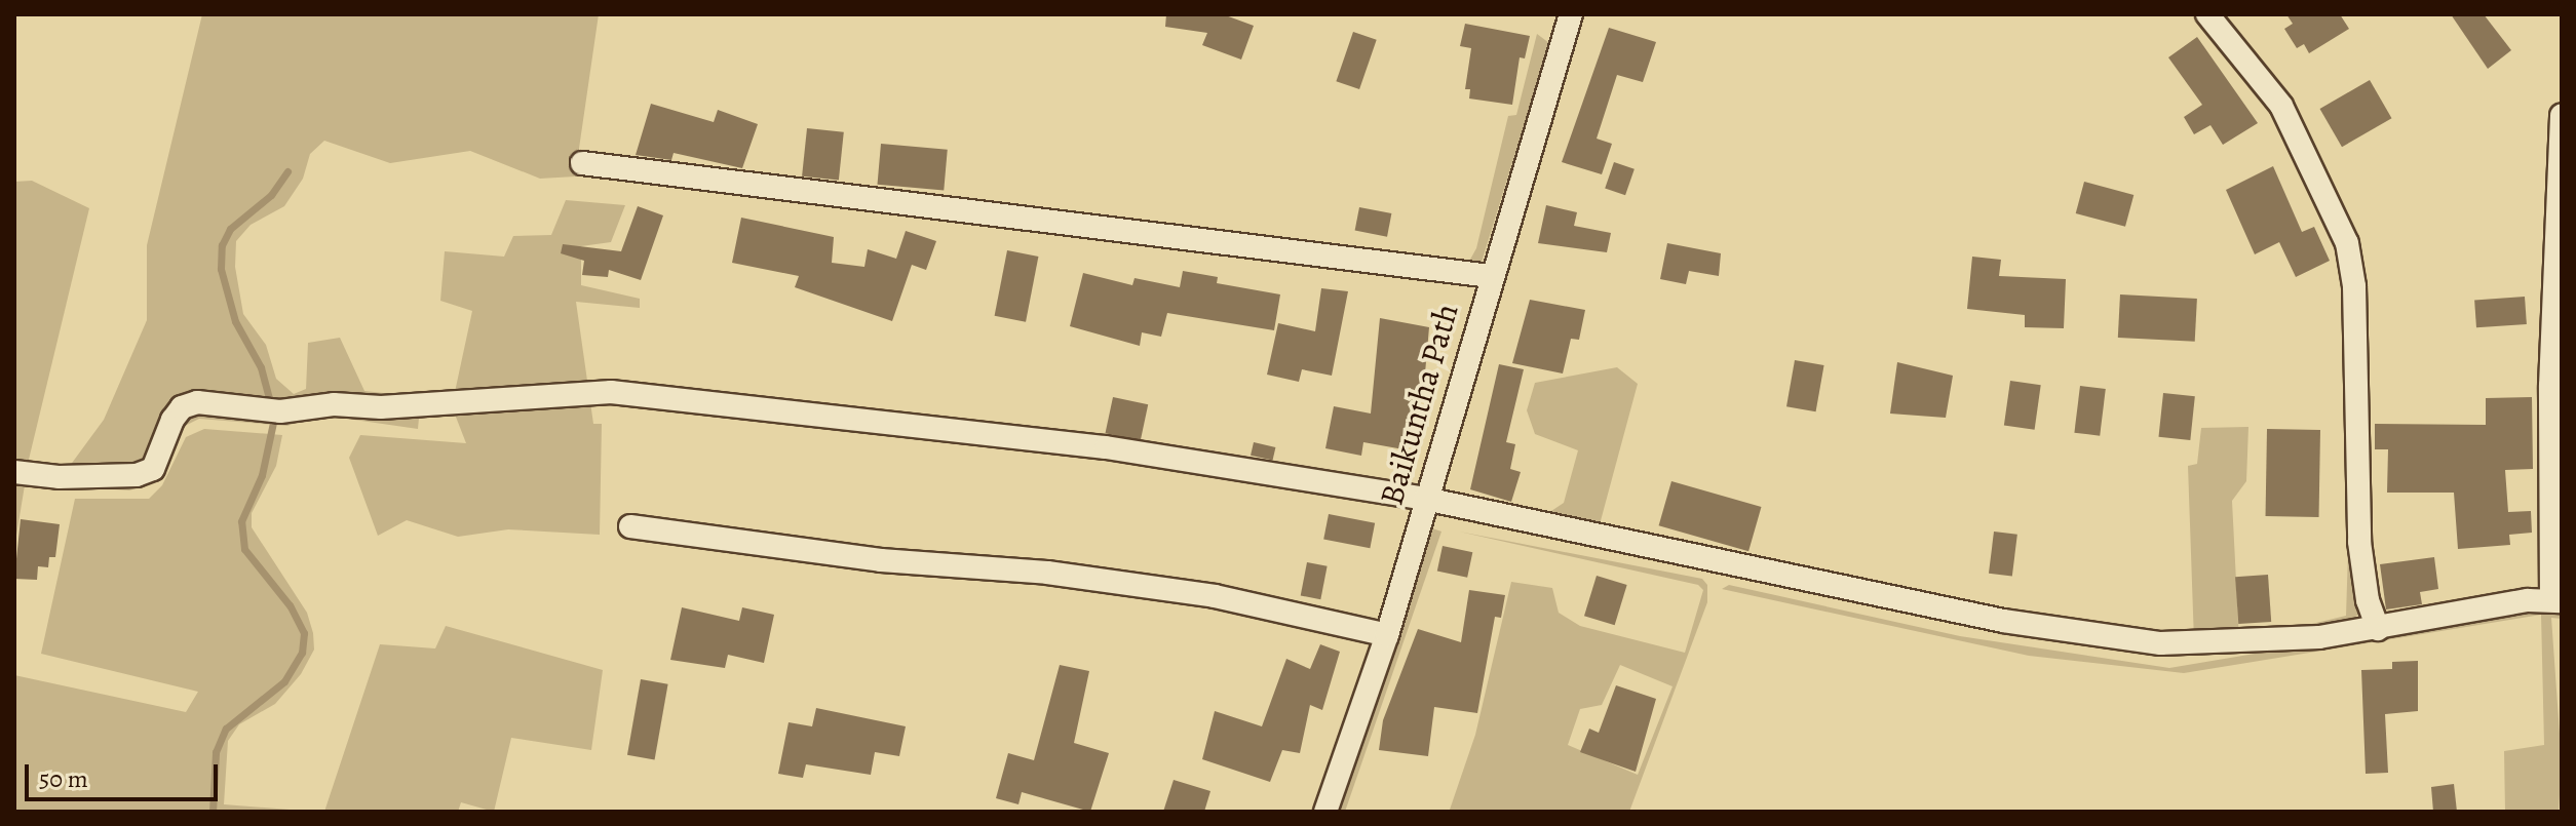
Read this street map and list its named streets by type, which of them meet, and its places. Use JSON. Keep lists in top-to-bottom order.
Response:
{
  "streets": {
    "street": ["Baikuntha Path"]
  },
  "scale_bar": "50 m"
}
